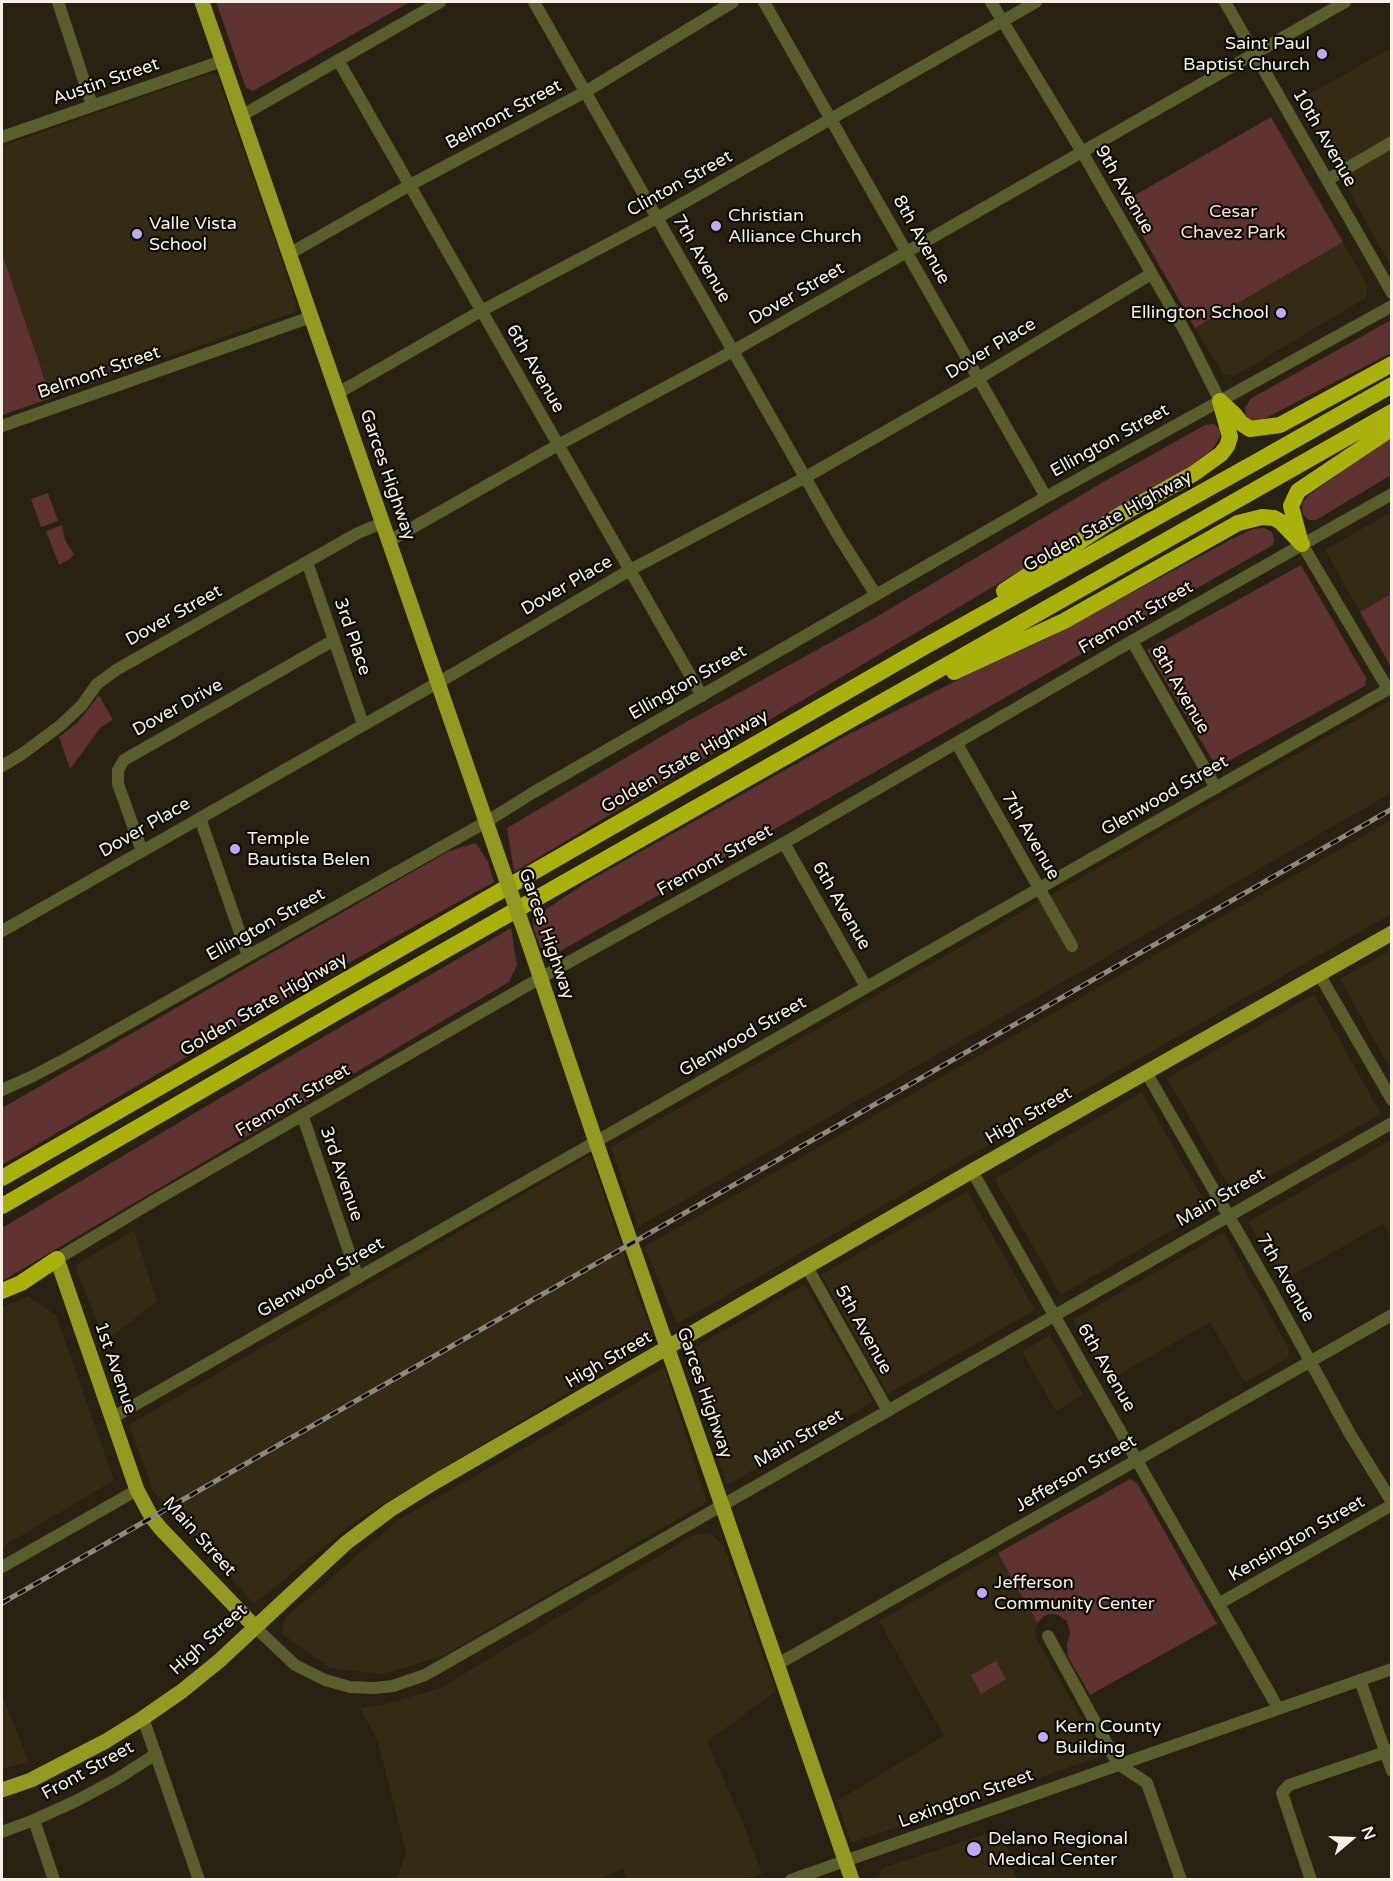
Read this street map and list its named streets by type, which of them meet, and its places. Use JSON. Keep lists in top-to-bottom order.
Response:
{
  "streets": {
    "highway": ["Golden State Highway"],
    "main road": [
      "Garces Highway",
      "High Street",
      "Main Street",
      "1st Avenue"
    ],
    "street": [
      "Austin Street",
      "Belmont Street",
      "10th Avenue",
      "Clinton Street",
      "9th Avenue",
      "8th Avenue",
      "7th Avenue",
      "Dover Street",
      "Dover Place",
      "6th Avenue",
      "Ellington Street",
      "Fremont Street",
      "3rd Place",
      "Dover Drive",
      "Glenwood Street",
      "3rd Avenue",
      "5th Avenue",
      "Jefferson Street",
      "Kensington Street",
      "Front Street",
      "Lexington Street"
    ]
  },
  "crossings": [
    ["Austin Street", "Garces Highway"],
    ["Belmont Street", "7th Avenue"],
    ["Belmont Street", "6th Avenue"],
    ["Belmont Street", "Garces Highway"],
    ["10th Avenue", "Dover Street"],
    ["Clinton Street", "9th Avenue"],
    ["Clinton Street", "8th Avenue"],
    ["Clinton Street", "7th Avenue"],
    ["Clinton Street", "6th Avenue"],
    ["Clinton Street", "Garces Highway"],
    ["9th Avenue", "Dover Street"],
    ["9th Avenue", "Dover Place"],
    ["9th Avenue", "Ellington Street"],
    ["8th Avenue", "Dover Street"],
    ["8th Avenue", "Dover Place"],
    ["8th Avenue", "Ellington Street"],
    ["8th Avenue", "Fremont Street"],
    ["8th Avenue", "Glenwood Street"],
    ["7th Avenue", "Dover Street"],
    ["7th Avenue", "Dover Place"],
    ["7th Avenue", "Ellington Street"],
    ["7th Avenue", "Fremont Street"],
    ["7th Avenue", "Glenwood Street"],
    ["7th Avenue", "High Street"],
    ["7th Avenue", "Main Street"],
    ["7th Avenue", "Jefferson Street"],
    ["7th Avenue", "Kensington Street"],
    ["Dover Street", "6th Avenue"],
    ["Dover Street", "Garces Highway"],
    ["Dover Street", "3rd Place"],
    ["Dover Place", "6th Avenue"],
    ["Dover Place", "Garces Highway"],
    ["Dover Place", "3rd Place"],
    ["Dover Place", "Dover Drive"],
    ["6th Avenue", "Ellington Street"],
    ["6th Avenue", "Fremont Street"],
    ["6th Avenue", "Glenwood Street"],
    ["6th Avenue", "High Street"],
    ["6th Avenue", "Main Street"],
    ["6th Avenue", "Jefferson Street"],
    ["6th Avenue", "Kensington Street"],
    ["6th Avenue", "Lexington Street"],
    ["Ellington Street", "Garces Highway"],
    ["Garces Highway", "Fremont Street"],
    ["Garces Highway", "Glenwood Street"],
    ["Garces Highway", "High Street"],
    ["Garces Highway", "Main Street"],
    ["Garces Highway", "Jefferson Street"],
    ["Garces Highway", "Lexington Street"],
    ["Fremont Street", "3rd Avenue"],
    ["Fremont Street", "1st Avenue"],
    ["3rd Place", "Dover Drive"],
    ["Glenwood Street", "3rd Avenue"],
    ["Glenwood Street", "1st Avenue"],
    ["High Street", "Main Street"],
    ["High Street", "5th Avenue"],
    ["High Street", "Front Street"],
    ["Main Street", "5th Avenue"],
    ["Main Street", "1st Avenue"]
  ],
  "parks": ["Cesar Chavez Park"],
  "places": [
    "Saint Paul Baptist Church",
    "Christian Alliance Church",
    "Valle Vista School",
    "Ellington School",
    "Temple Bautista Belen",
    "Jefferson Community Center",
    "Kern County Building",
    "Delano Regional Medical Center"
  ],
  "north": "right"
}
